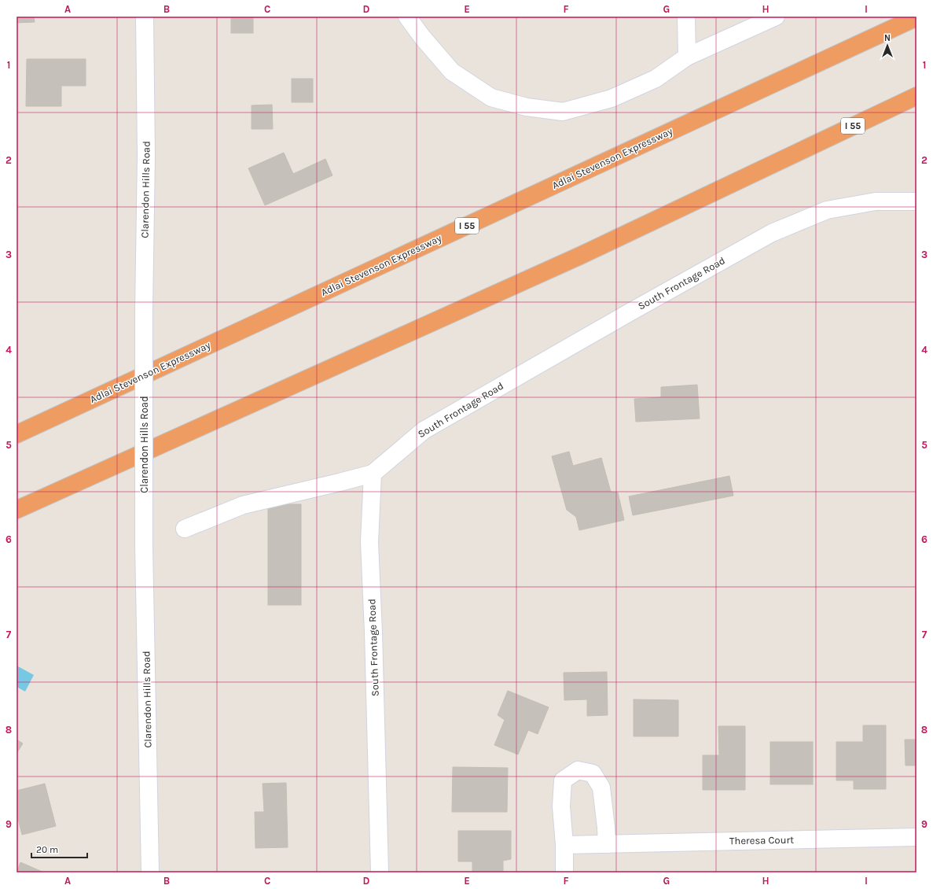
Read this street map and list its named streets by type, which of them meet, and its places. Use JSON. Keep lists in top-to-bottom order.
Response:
{
  "streets": {
    "highway": ["I 55", "Adlai Stevenson Expressway"],
    "street": ["Clarendon Hills Road", "South Frontage Road", "Theresa Court"]
  },
  "scale_bar": "20 m",
  "north": "top",
  "grid": {
    "columns": [
      "A",
      "B",
      "C",
      "D",
      "E",
      "F",
      "G",
      "H",
      "I"
    ],
    "rows": [
      "1",
      "2",
      "3",
      "4",
      "5",
      "6",
      "7",
      "8",
      "9"
    ]
  }
}
